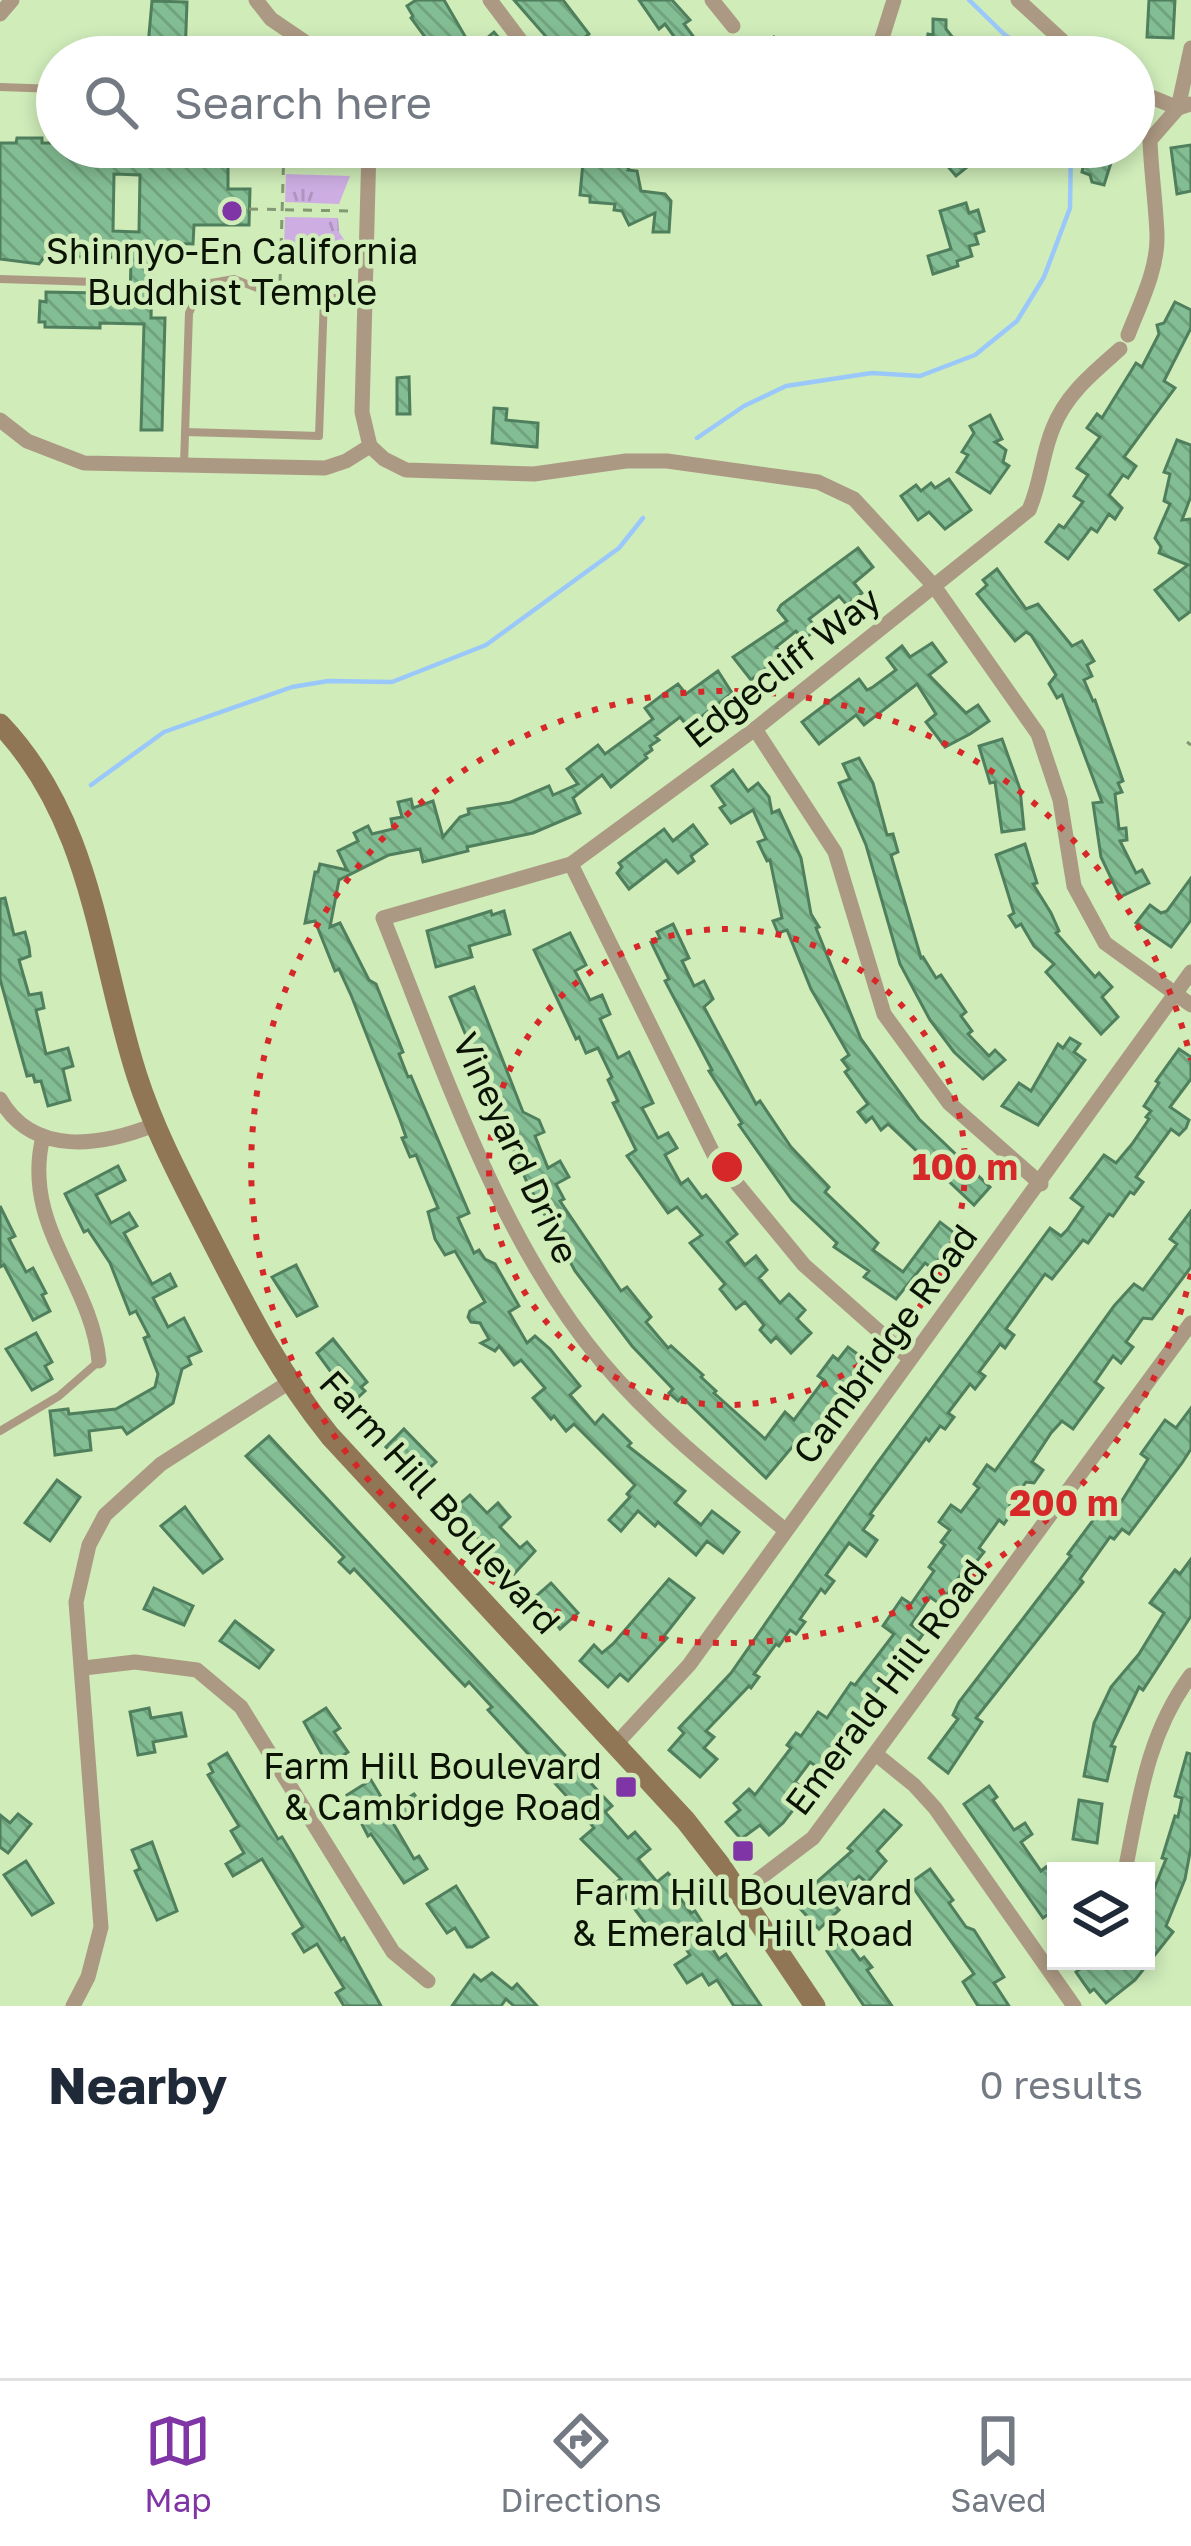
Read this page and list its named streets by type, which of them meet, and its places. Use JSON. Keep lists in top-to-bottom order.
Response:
{
  "streets": {
    "main road": ["Farm Hill Boulevard"],
    "street": [
      "Edgecliff Way",
      "Vineyard Drive",
      "Cambridge Road",
      "Emerald Hill Road"
    ]
  },
  "crossings": [
    ["Edgecliff Way", "Vineyard Drive"],
    ["Vineyard Drive", "Cambridge Road"],
    ["Cambridge Road", "Farm Hill Boulevard"],
    ["Farm Hill Boulevard", "Emerald Hill Road"]
  ],
  "places": {
    "other": ["Shinnyo-En California Buddhist Temple"],
    "transit": ["Farm Hill Boulevard & Cambridge Road", "Farm Hill Boulevard & Emerald Hill Road"]
  },
  "page": {
    "search": "Search here",
    "heading": ["Nearby", "0 results"],
    "nav": ["Map", "Directions", "Saved"]
  },
  "rings": ["100 m", "200 m"]
}
